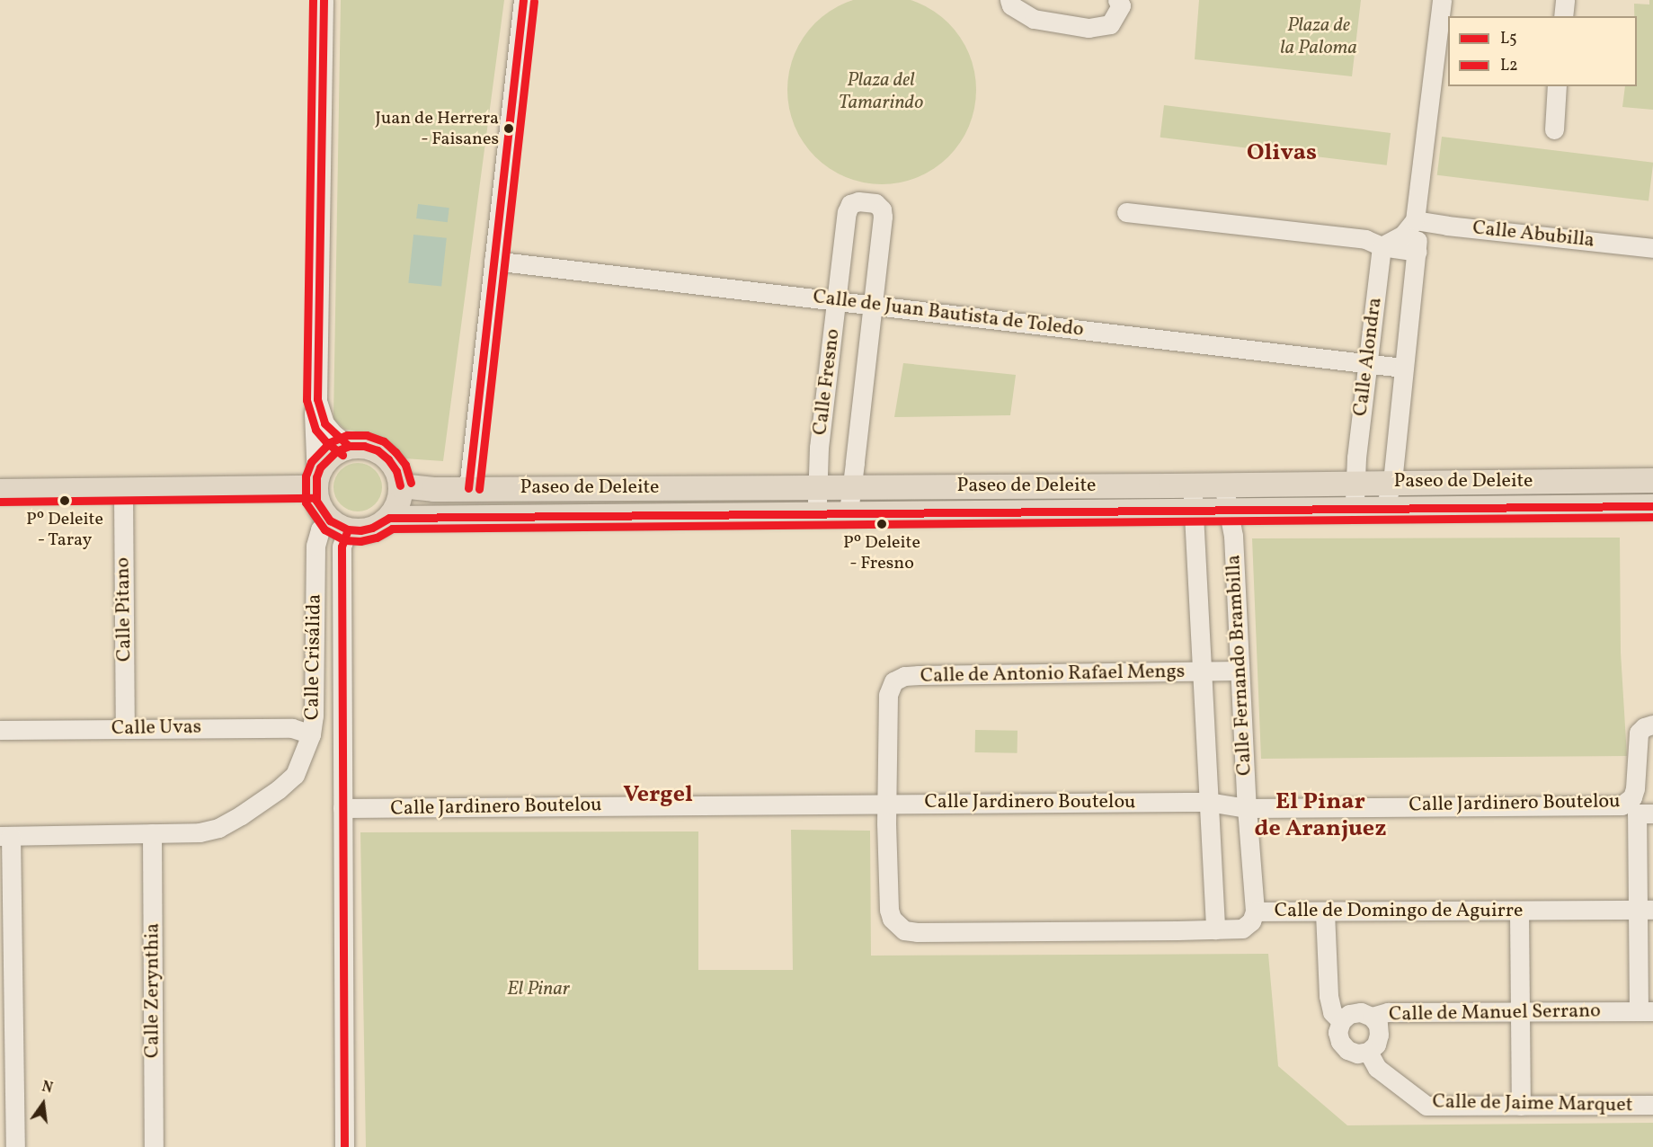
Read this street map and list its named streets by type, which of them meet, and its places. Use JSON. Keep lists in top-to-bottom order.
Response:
{
  "streets": {
    "main road": ["Paseo de Deleite"],
    "street": [
      "Calle Abubilla",
      "Calle de Juan Bautista de Toledo",
      "Calle Alondra",
      "Calle Fresno",
      "Calle Pitano",
      "Calle Crisálida",
      "Calle Fernando Brambilla",
      "Calle de Antonio Rafael Mengs",
      "Calle Uvas",
      "Calle Jardinero Boutelou",
      "Calle de Domingo de Aguirre",
      "Calle Zerynthia",
      "Calle de Manuel Serrano",
      "Calle de Jaime Marquet"
    ]
  },
  "crossings": [
    ["Calle Abubilla", "Calle Alondra"],
    ["Calle de Juan Bautista de Toledo", "Calle Alondra"],
    ["Calle de Juan Bautista de Toledo", "Calle Fresno"],
    ["Calle Alondra", "Paseo de Deleite"],
    ["Calle Fresno", "Paseo de Deleite"],
    ["Paseo de Deleite", "Calle Crisálida"],
    ["Paseo de Deleite", "Calle Fernando Brambilla"],
    ["Calle Pitano", "Calle Uvas"],
    ["Calle Crisálida", "Calle Uvas"],
    ["Calle Crisálida", "Calle Zerynthia"],
    ["Calle Fernando Brambilla", "Calle de Antonio Rafael Mengs"],
    ["Calle Fernando Brambilla", "Calle Jardinero Boutelou"],
    ["Calle Fernando Brambilla", "Calle de Domingo de Aguirre"],
    ["Calle de Antonio Rafael Mengs", "Calle Jardinero Boutelou"],
    ["Calle de Antonio Rafael Mengs", "Calle de Domingo de Aguirre"],
    ["Calle de Manuel Serrano", "Calle de Jaime Marquet"]
  ],
  "districts": ["Olivas", "Vergel", "El Pinar de Aranjuez"],
  "parks": ["Plaza de la Paloma", "Plaza del Tamarindo", "El Pinar"],
  "places": ["Juan de Herrera - Faisanes", "Pº Deleite - Taray", "Pº Deleite - Fresno"],
  "lines": ["transit line L5", "transit line L2"],
  "legend": ["L5", "L2"],
  "north": "top"
}
